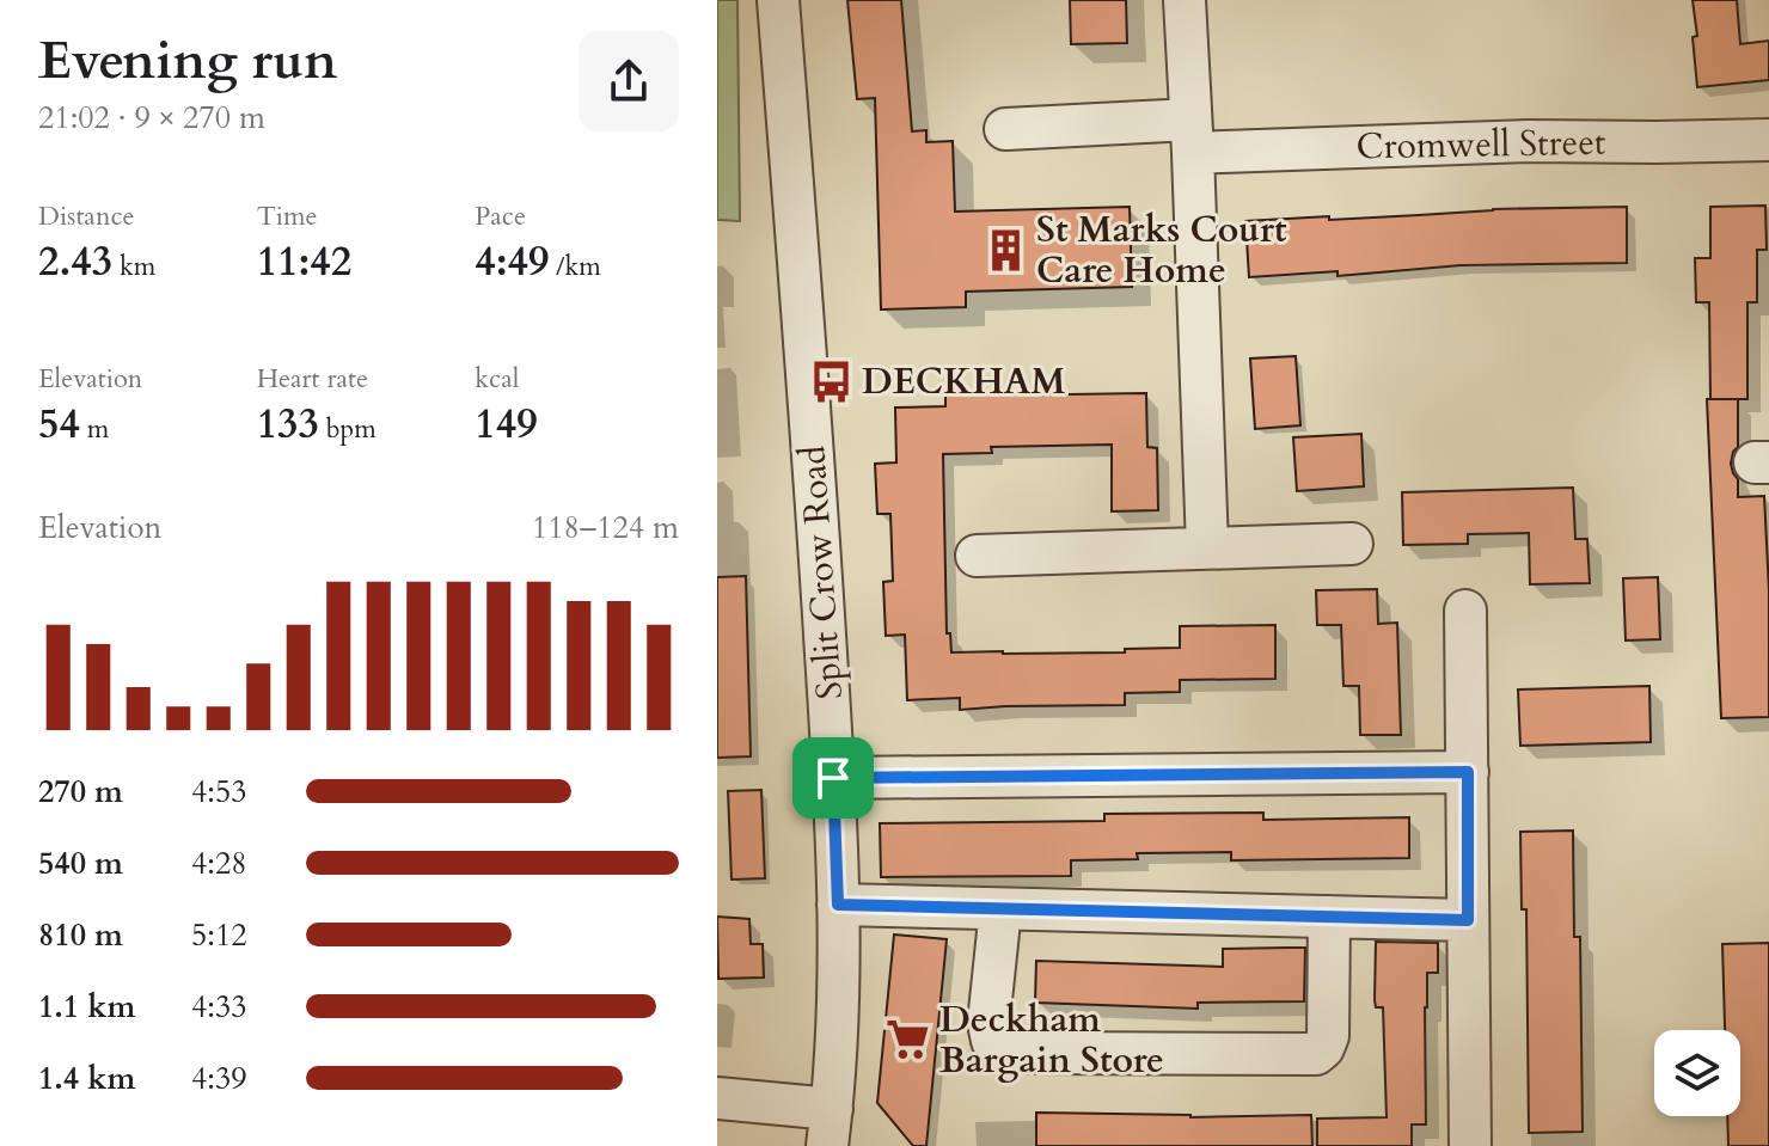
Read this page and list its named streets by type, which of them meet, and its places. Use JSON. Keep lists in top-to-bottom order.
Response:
{
  "streets": {
    "street": ["Cromwell Street", "Split Crow Road"]
  },
  "places": {
    "building": ["St Marks Court Care Home"],
    "bus stop": ["DECKHAM"],
    "supermarket": ["Deckham Bargain Store"]
  },
  "page": {
    "heading": ["Evening run", "21:02 · 9 × 270 m"],
    "stats": [
      ["Distance", "2.43 km"],
      ["Time", "11:42"],
      ["Pace", "4:49 /km"],
      ["Elevation", "54 m"],
      ["Heart rate", "133 bpm"],
      ["kcal", "149"]
    ],
    "chart": ["Elevation", "118–124 m"],
    "list": [
      {
        "name": "270 m",
        "note": "4:53"
      },
      {
        "name": "540 m",
        "note": "4:28"
      },
      {
        "name": "810 m",
        "note": "5:12"
      },
      {
        "name": "1.1 km",
        "note": "4:33"
      },
      {
        "name": "1.4 km",
        "note": "4:39"
      }
    ]
  }
}
